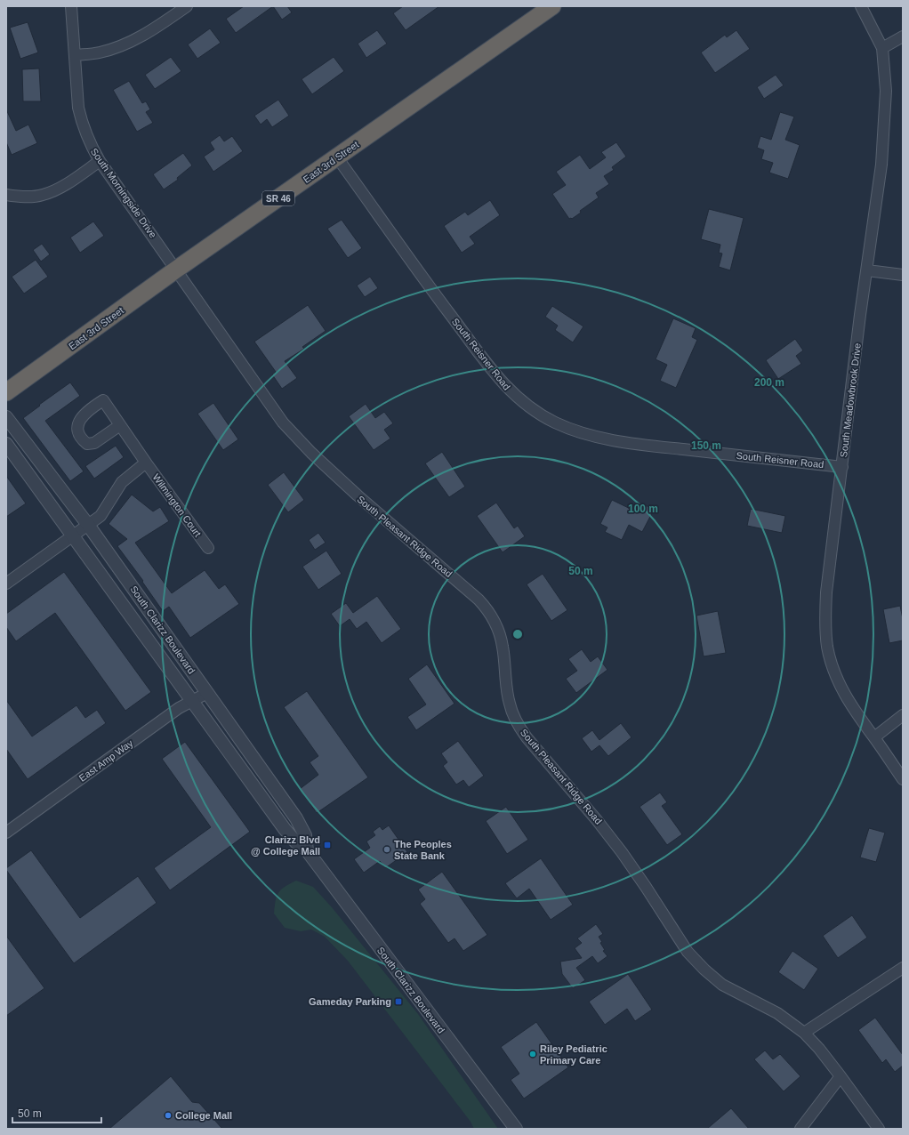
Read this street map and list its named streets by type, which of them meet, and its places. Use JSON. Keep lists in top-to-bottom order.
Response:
{
  "streets": {
    "highway": ["East 3rd Street", "SR 46"],
    "street": [
      "South Morningside Drive",
      "South Reisner Road",
      "South Meadowbrook Drive",
      "Wilmington Court",
      "South Pleasant Ridge Road",
      "South Clarizz Boulevard",
      "East Amp Way"
    ]
  },
  "crossings": [
    ["East 3rd Street", "South Morningside Drive"],
    ["East 3rd Street", "South Reisner Road"],
    ["East 3rd Street", "South Pleasant Ridge Road"],
    ["South Morningside Drive", "South Pleasant Ridge Road"],
    ["South Reisner Road", "South Meadowbrook Drive"],
    ["South Clarizz Boulevard", "East Amp Way"]
  ],
  "places": {
    "transit": ["Clarizz Blvd @ College Mall", "Gameday Parking"],
    "other": ["The Peoples State Bank", "Riley Pediatric Primary Care", "College Mall"]
  },
  "scale_bar": "50 m",
  "rings": [
    "200 m",
    "150 m",
    "100 m",
    "50 m"
  ]
}
